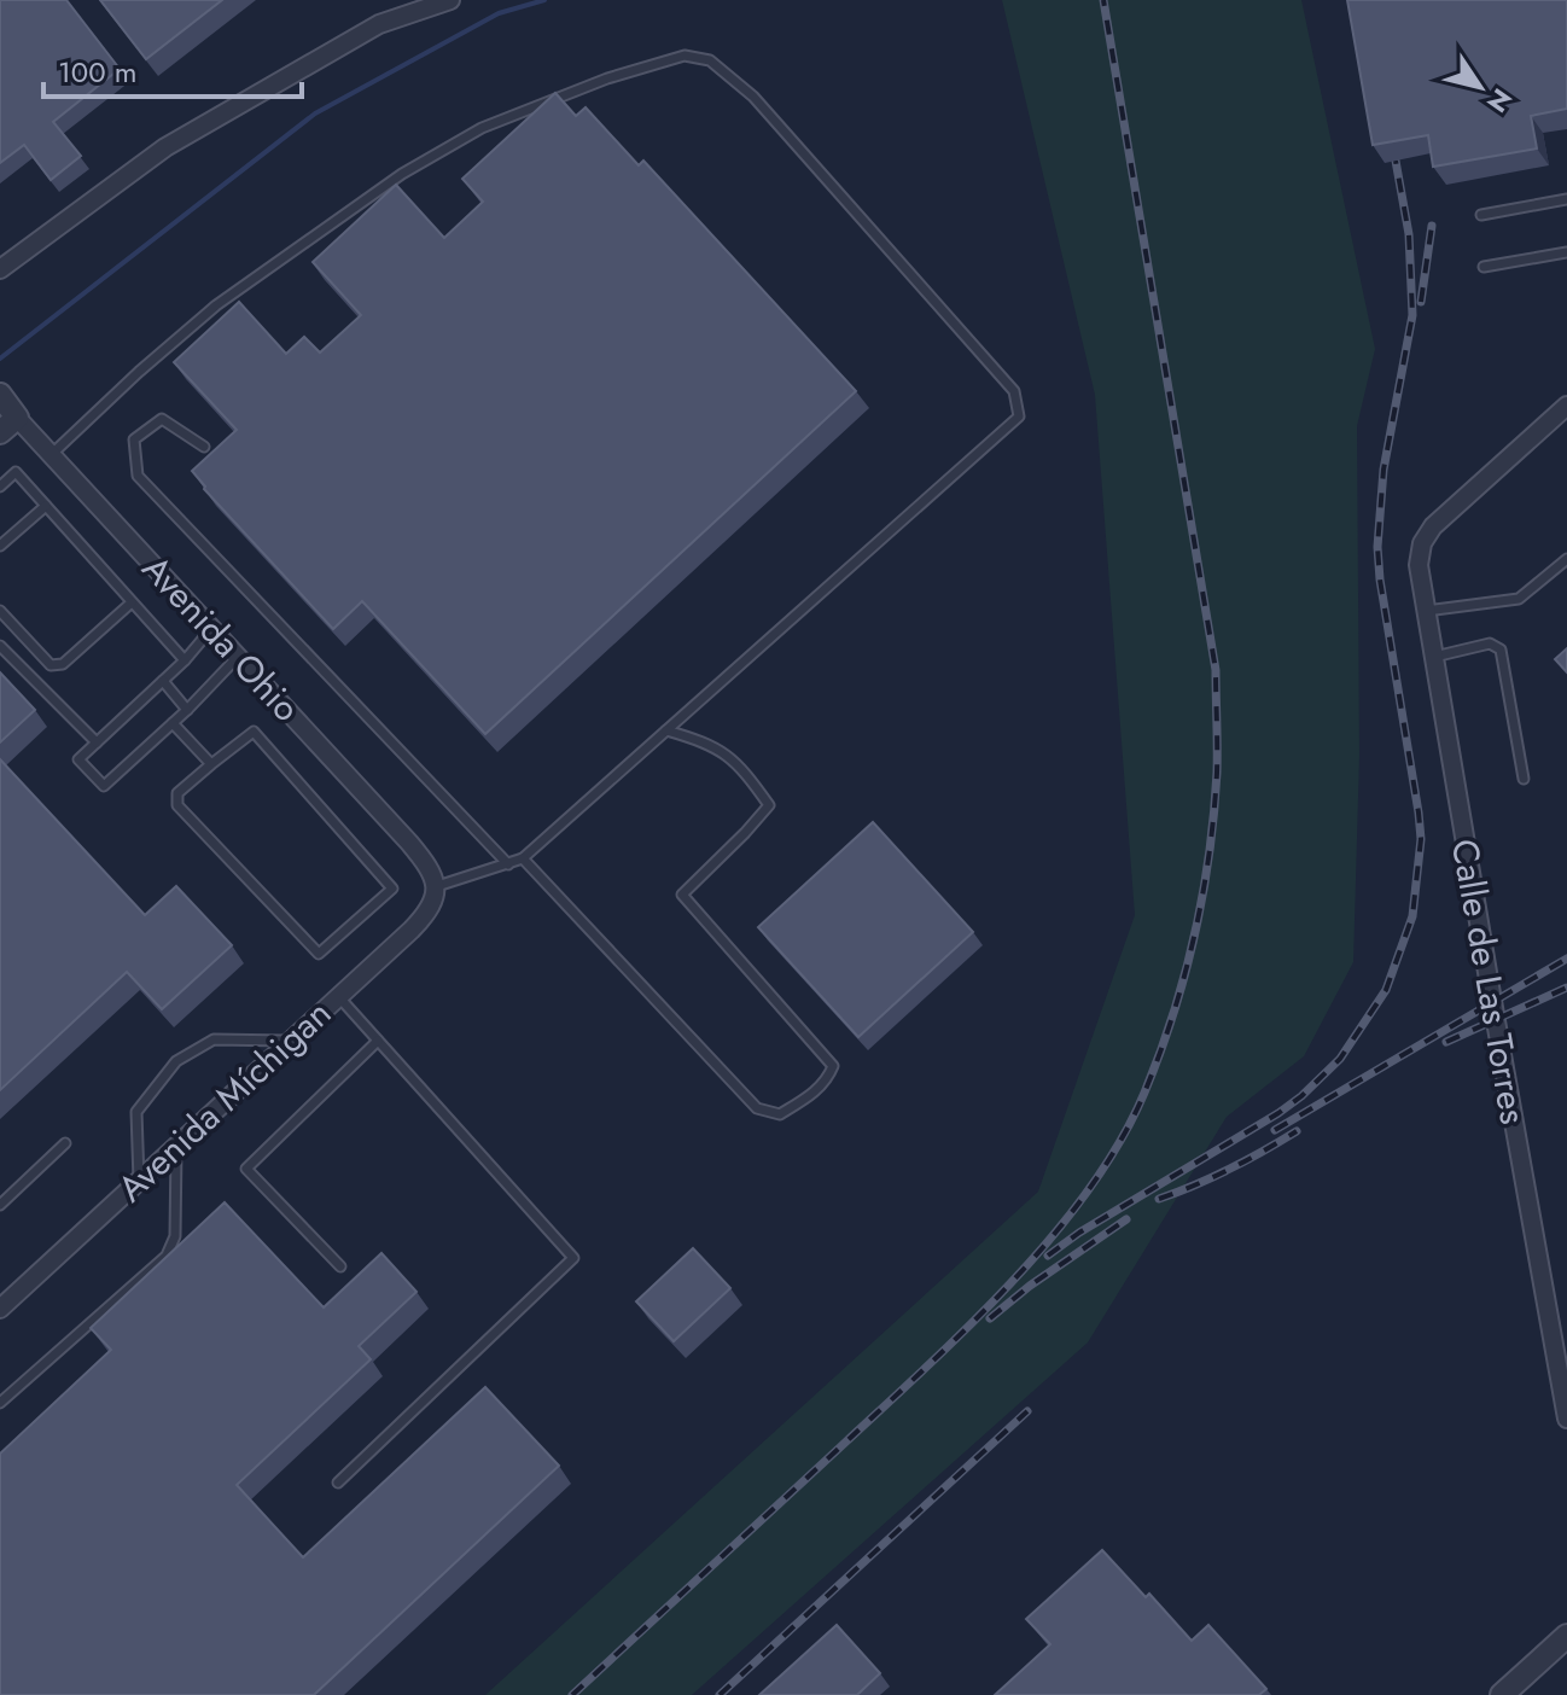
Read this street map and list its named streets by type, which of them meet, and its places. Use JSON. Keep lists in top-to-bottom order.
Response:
{
  "streets": {
    "street": ["Avenida Ohio", "Calle de Las Torres", "Avenida Míchigan"]
  },
  "crossings": [
    ["Avenida Ohio", "Avenida Míchigan"]
  ],
  "scale_bar": "100 m",
  "north": "bottom right"
}
